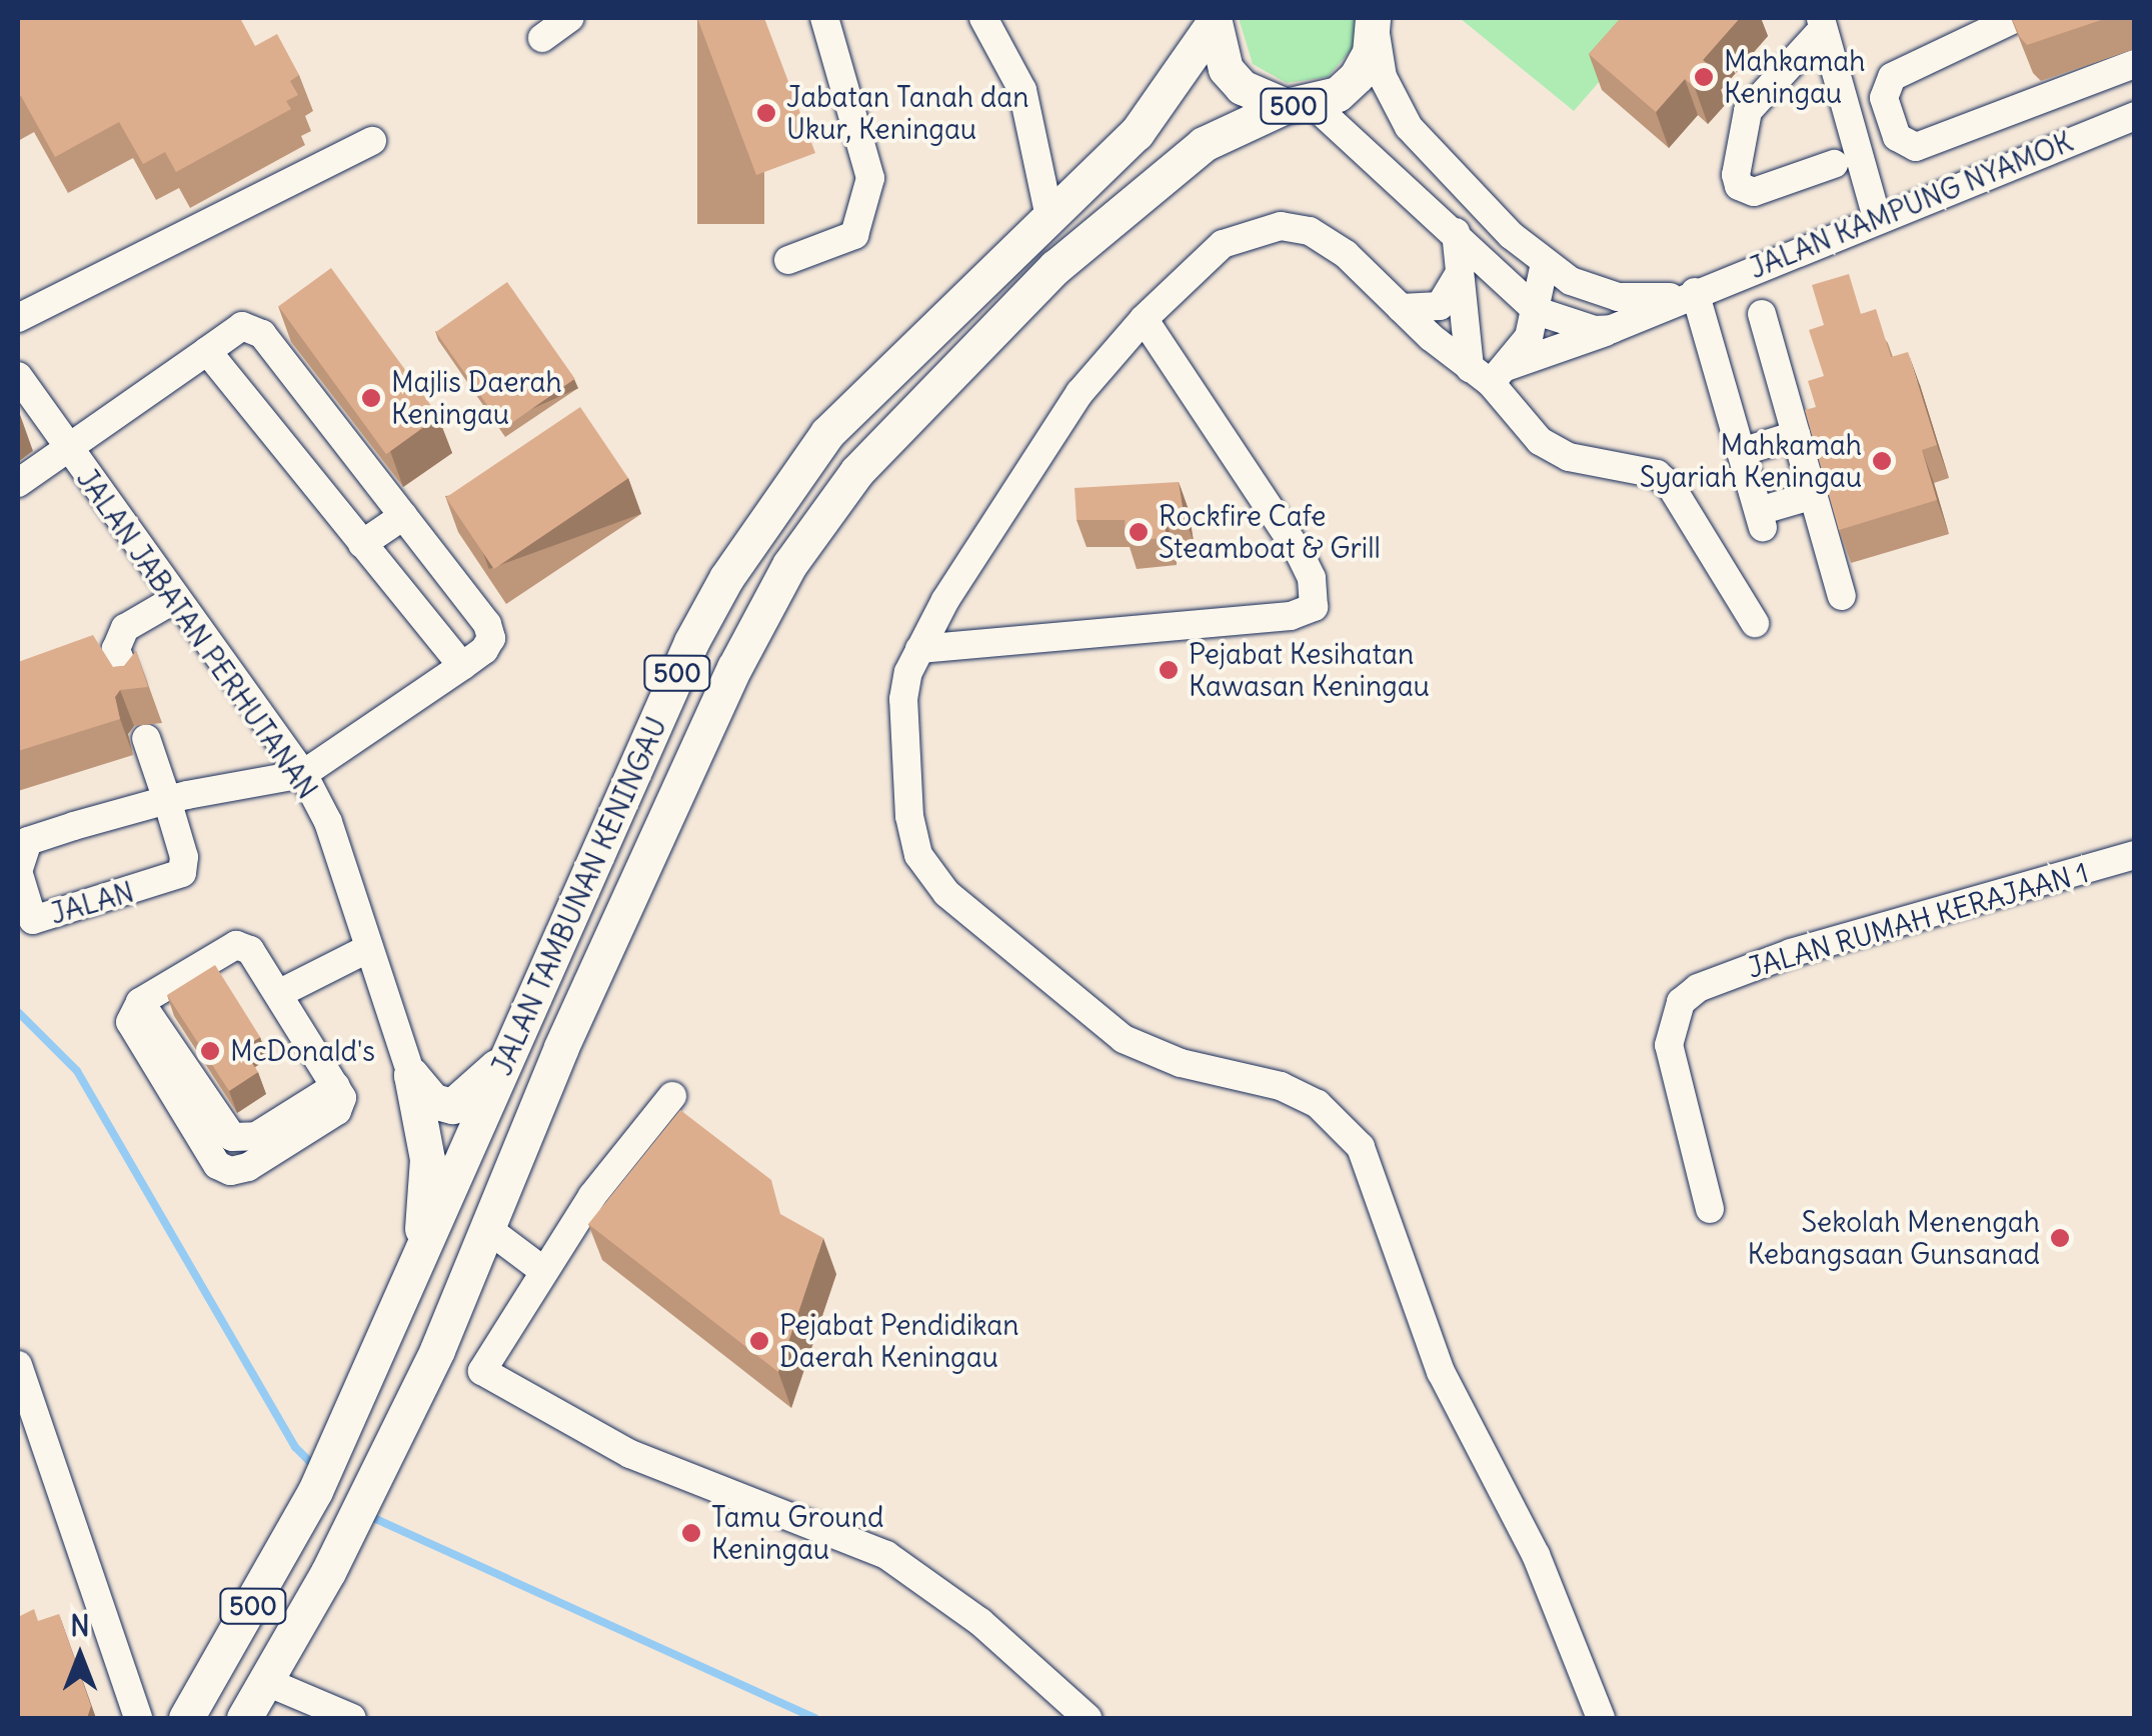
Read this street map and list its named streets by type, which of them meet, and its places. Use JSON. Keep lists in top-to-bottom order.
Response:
{
  "streets": {
    "main road": ["500", "JALAN TAMBUNAN KENINGAU"],
    "street": [
      "JALAN KAMPUNG NYAMOK",
      "JALAN JABATAN PERHUTANAN",
      "JALAN",
      "JALAN RUMAH KERAJAAN 1"
    ]
  },
  "crossings": [
    ["500", "JALAN KAMPUNG NYAMOK"],
    ["500", "JALAN TAMBUNAN KENINGAU"],
    ["JALAN JABATAN PERHUTANAN", "JALAN"]
  ],
  "places": [
    "Mahkamah Keningau",
    "Jabatan Tanah dan Ukur, Keningau",
    "Majlis Daerah Keningau",
    "Mahkamah Syariah Keningau",
    "Rockfire Cafe Steamboat & Grill",
    "Pejabat Kesihatan Kawasan Keningau",
    "McDonald's",
    "Sekolah Menengah Kebangsaan Gunsanad",
    "Pejabat Pendidikan Daerah Keningau",
    "Tamu Ground Keningau"
  ],
  "north": "top"
}
